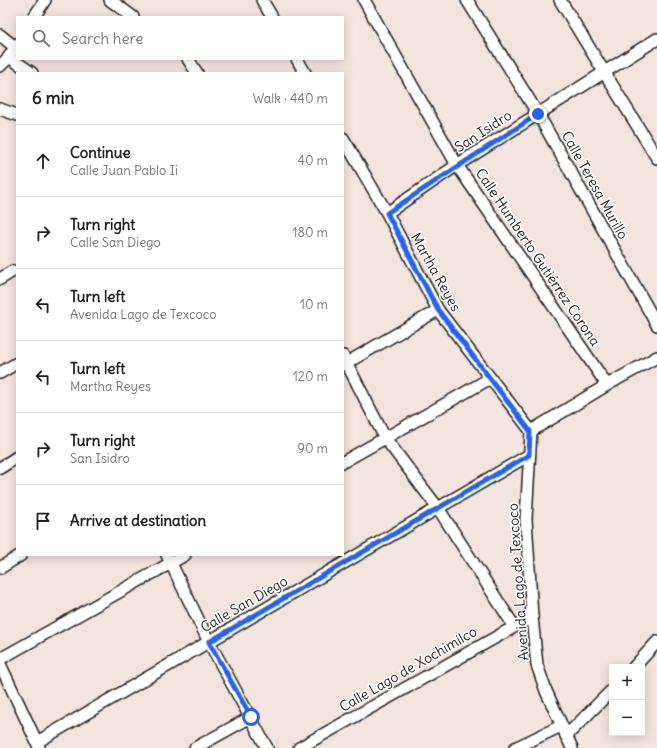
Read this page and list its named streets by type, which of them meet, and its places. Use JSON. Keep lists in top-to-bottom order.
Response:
{
  "streets": {
    "street": [
      "San Isidro",
      "Calle Teresa Murillo",
      "Calle Humberto Gutiérrez Corona",
      "Martha Reyes",
      "Avenida Lago de Texcoco",
      "Calle San Diego",
      "Calle Lago de Xochimilco"
    ]
  },
  "crossings": [
    ["San Isidro", "Calle Teresa Murillo"],
    ["San Isidro", "Calle Humberto Gutiérrez Corona"],
    ["San Isidro", "Martha Reyes"],
    ["Martha Reyes", "Avenida Lago de Texcoco"],
    ["Avenida Lago de Texcoco", "Calle San Diego"],
    ["Avenida Lago de Texcoco", "Calle Lago de Xochimilco"]
  ],
  "page": {
    "search": "Search here",
    "heading": ["6 min", "Walk · 440 m"],
    "list": [
      ["Continue", "Calle Juan Pablo Ii", "40 m"],
      ["Turn right", "Calle San Diego", "180 m"],
      ["Turn left", "Avenida Lago de Texcoco", "10 m"],
      ["Turn left", "Martha Reyes", "120 m"],
      ["Turn right", "San Isidro", "90 m"],
      "Arrive at destination"
    ],
    "map_buttons": ["+", "−"]
  }
}
